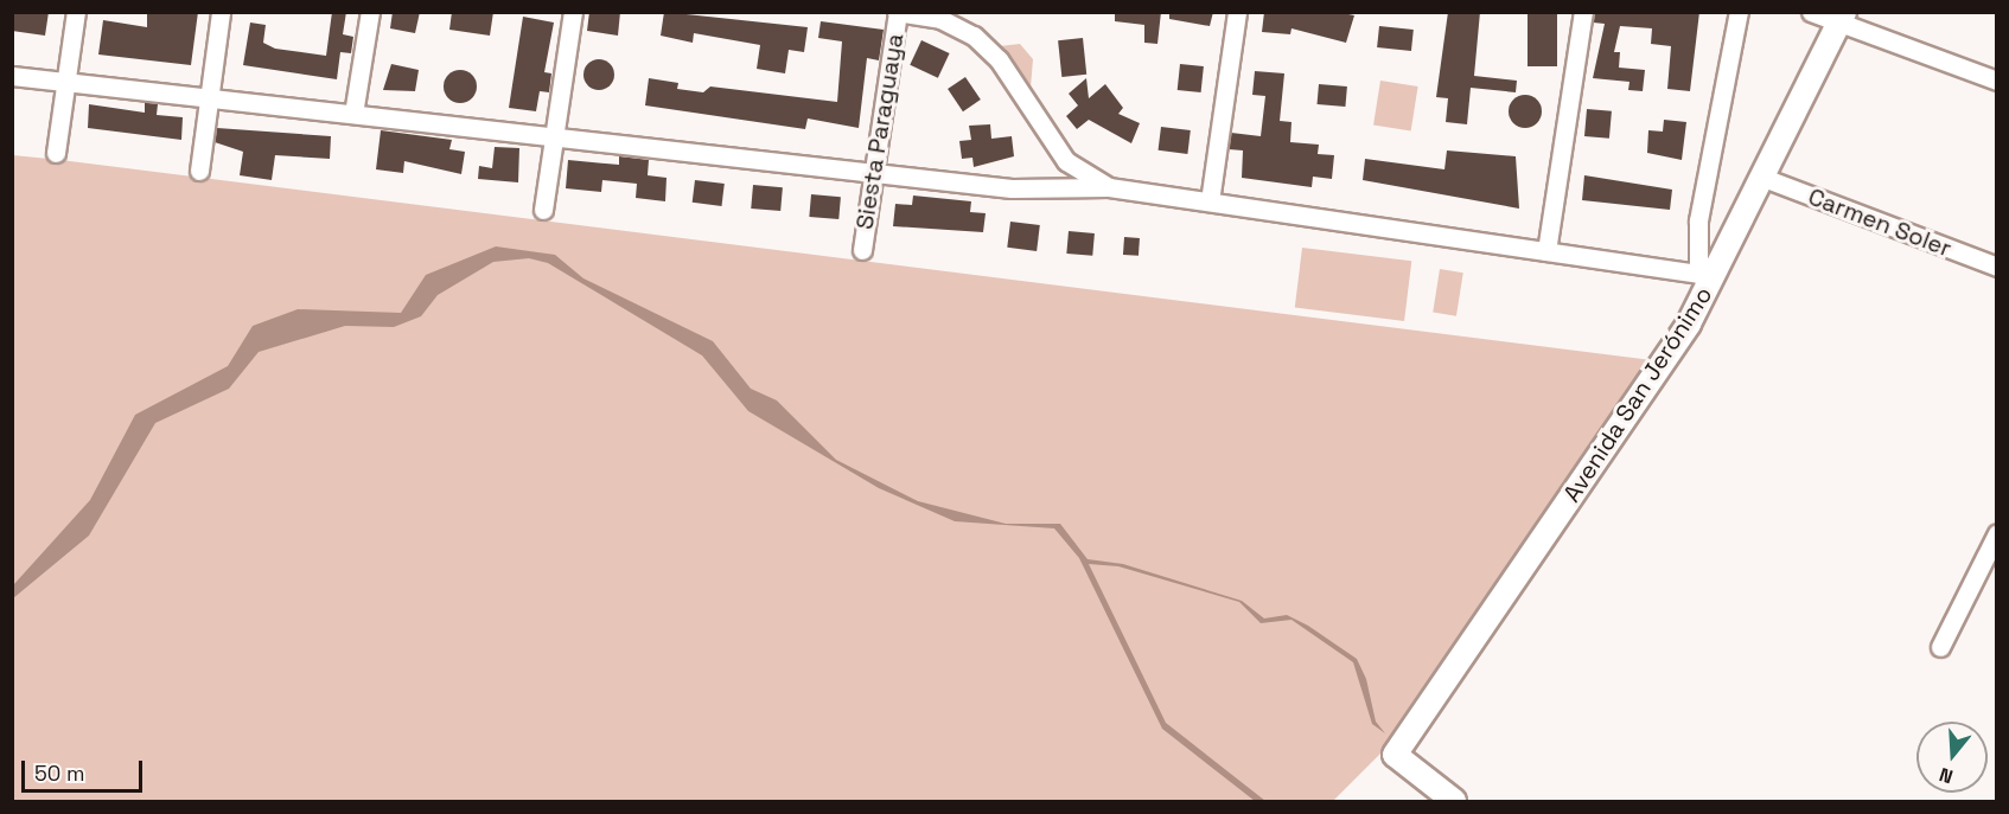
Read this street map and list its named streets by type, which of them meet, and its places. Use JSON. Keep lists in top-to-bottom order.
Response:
{
  "streets": {
    "street": ["Siesta Paraguaya", "Carmen Soler", "Avenida San Jerónimo"]
  },
  "crossings": [
    ["Carmen Soler", "Avenida San Jerónimo"]
  ],
  "scale_bar": "50 m",
  "north": "bottom"
}
